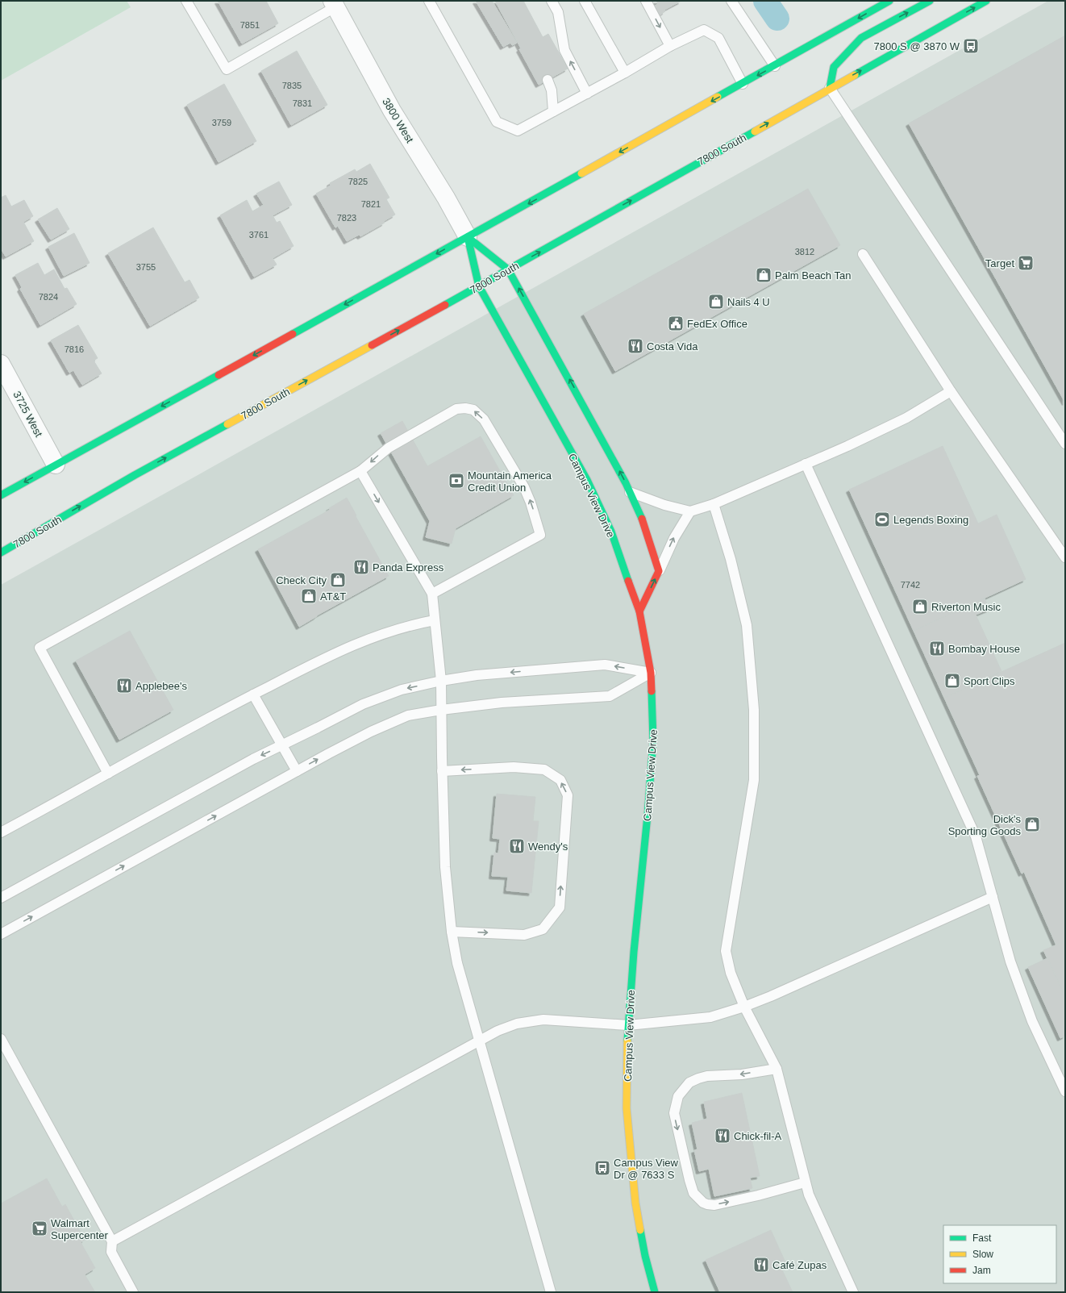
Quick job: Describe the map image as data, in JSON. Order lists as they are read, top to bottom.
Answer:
{
  "streets": {
    "main road": ["7800 South", "Campus View Drive"],
    "street": ["3800 West", "3725 West"]
  },
  "crossings": [
    ["3800 West", "Campus View Drive"],
    ["7800 South", "Campus View Drive"]
  ],
  "places": {
    "bus stop": ["7800 S @ 3870 W", "Campus View Dr @ 7633 S"],
    "supermarket": ["Target", "Walmart Supercenter"],
    "shop": [
      "Palm Beach Tan",
      "Nails 4 U",
      "Check City",
      "AT&T",
      "Riverton Music",
      "Sport Clips",
      "Dick's Sporting Goods"
    ],
    "public building": ["FedEx Office"],
    "restaurant": [
      "Costa Vida",
      "Panda Express",
      "Bombay House",
      "Applebee's",
      "Wendy's",
      "Chick-fil-A",
      "Café Zupas"
    ],
    "bank": ["Mountain America Credit Union"],
    "sports": ["Legends Boxing"]
  },
  "house_numbers": [
    "7851",
    "7835",
    "7831",
    "3759",
    "7825",
    "7821",
    "7823",
    "3761",
    "3812",
    "3755",
    "7824",
    "7816",
    "7742"
  ],
  "legend": ["Fast", "Slow", "Jam"]
}
